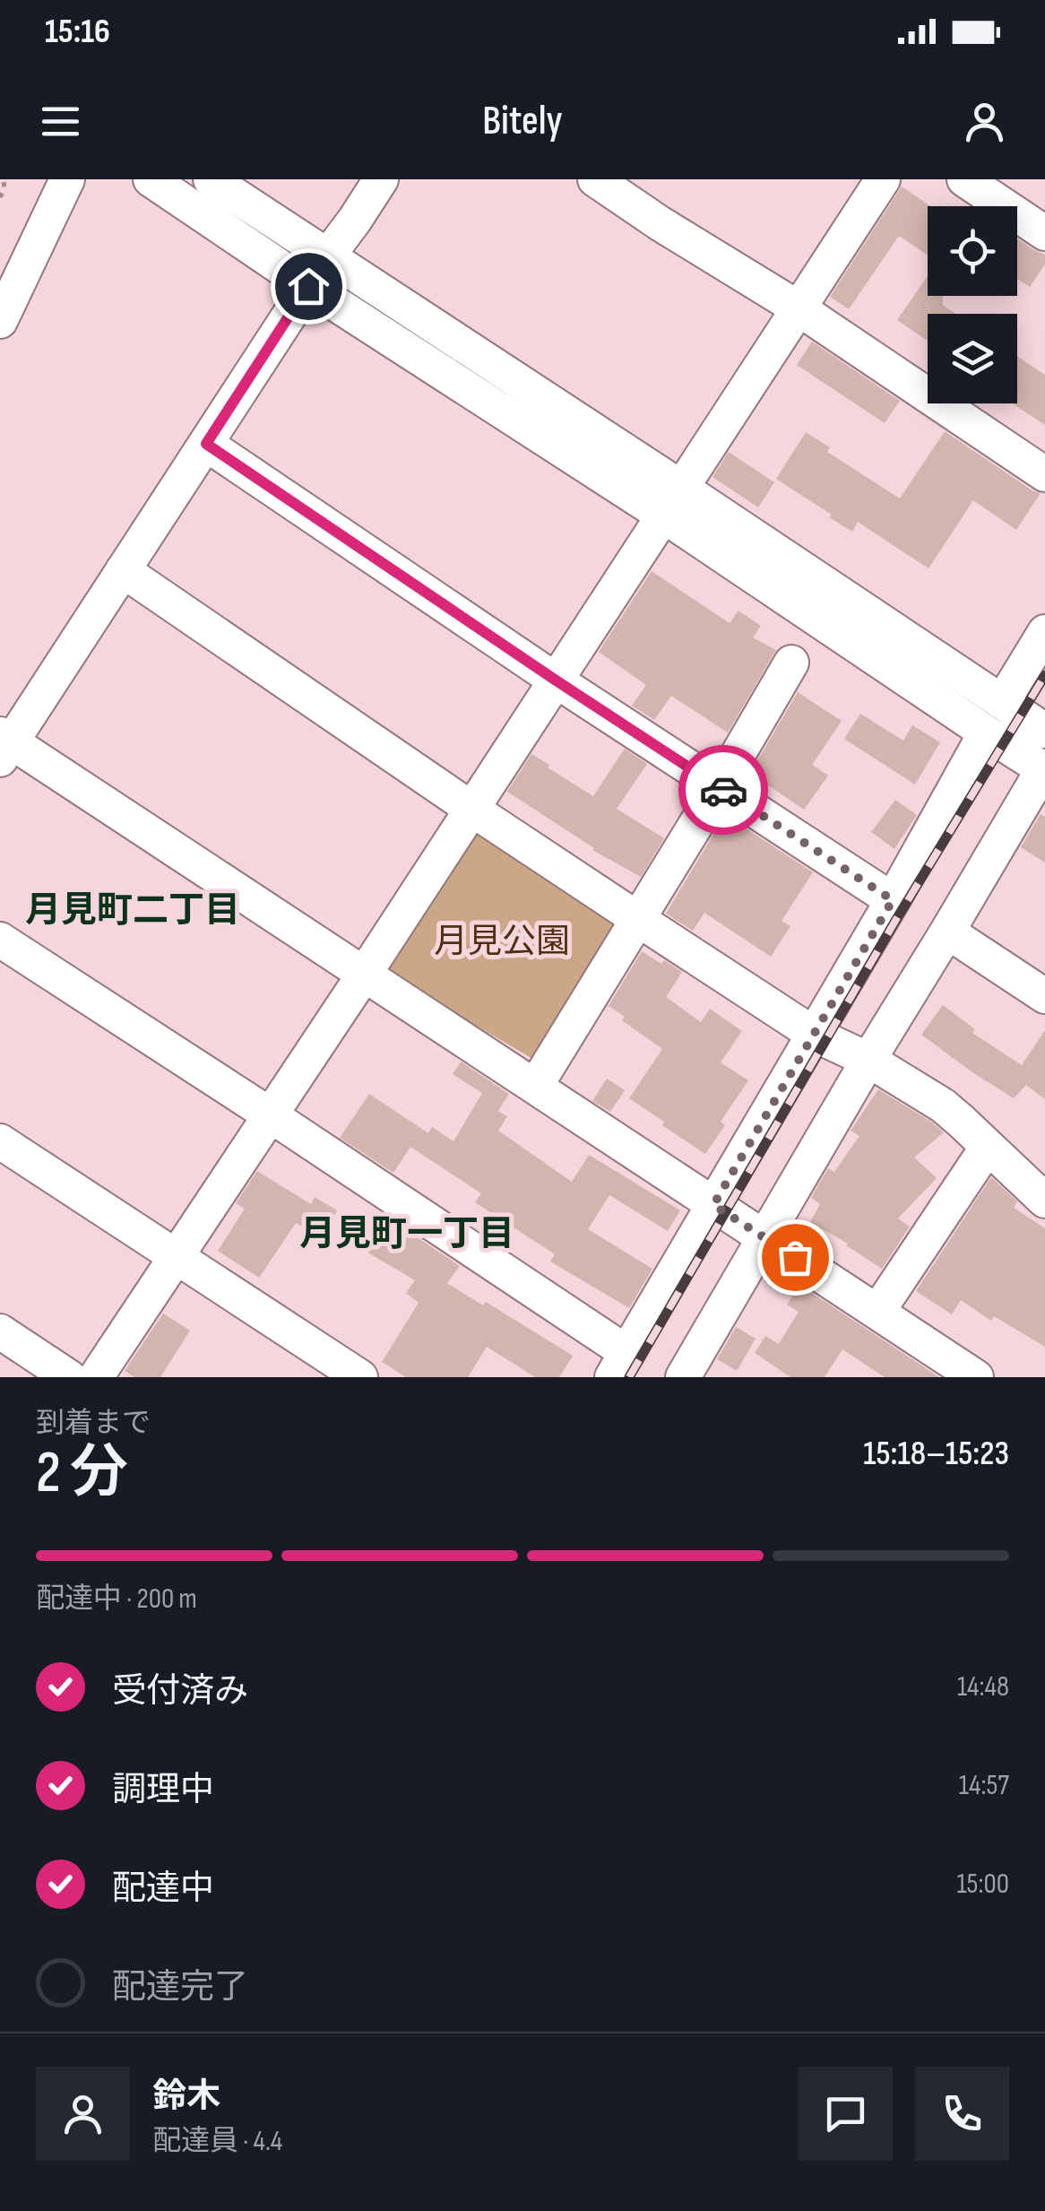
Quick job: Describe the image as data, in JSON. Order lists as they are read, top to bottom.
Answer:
{
  "districts": ["月見町二丁目", "月見町一丁目"],
  "parks": ["月見公園"],
  "page": {
    "status": "15:16",
    "header": "Bitely",
    "heading": ["2 分", "到着まで", "15:18–15:23"],
    "panel": ["鈴木", "配達員 · 4.4"],
    "bar": "配達中 · 200 m",
    "list": [
      ["受付済み", "14:48"],
      ["調理中", "14:57"],
      ["配達中", "15:00"],
      "配達完了"
    ]
  }
}
